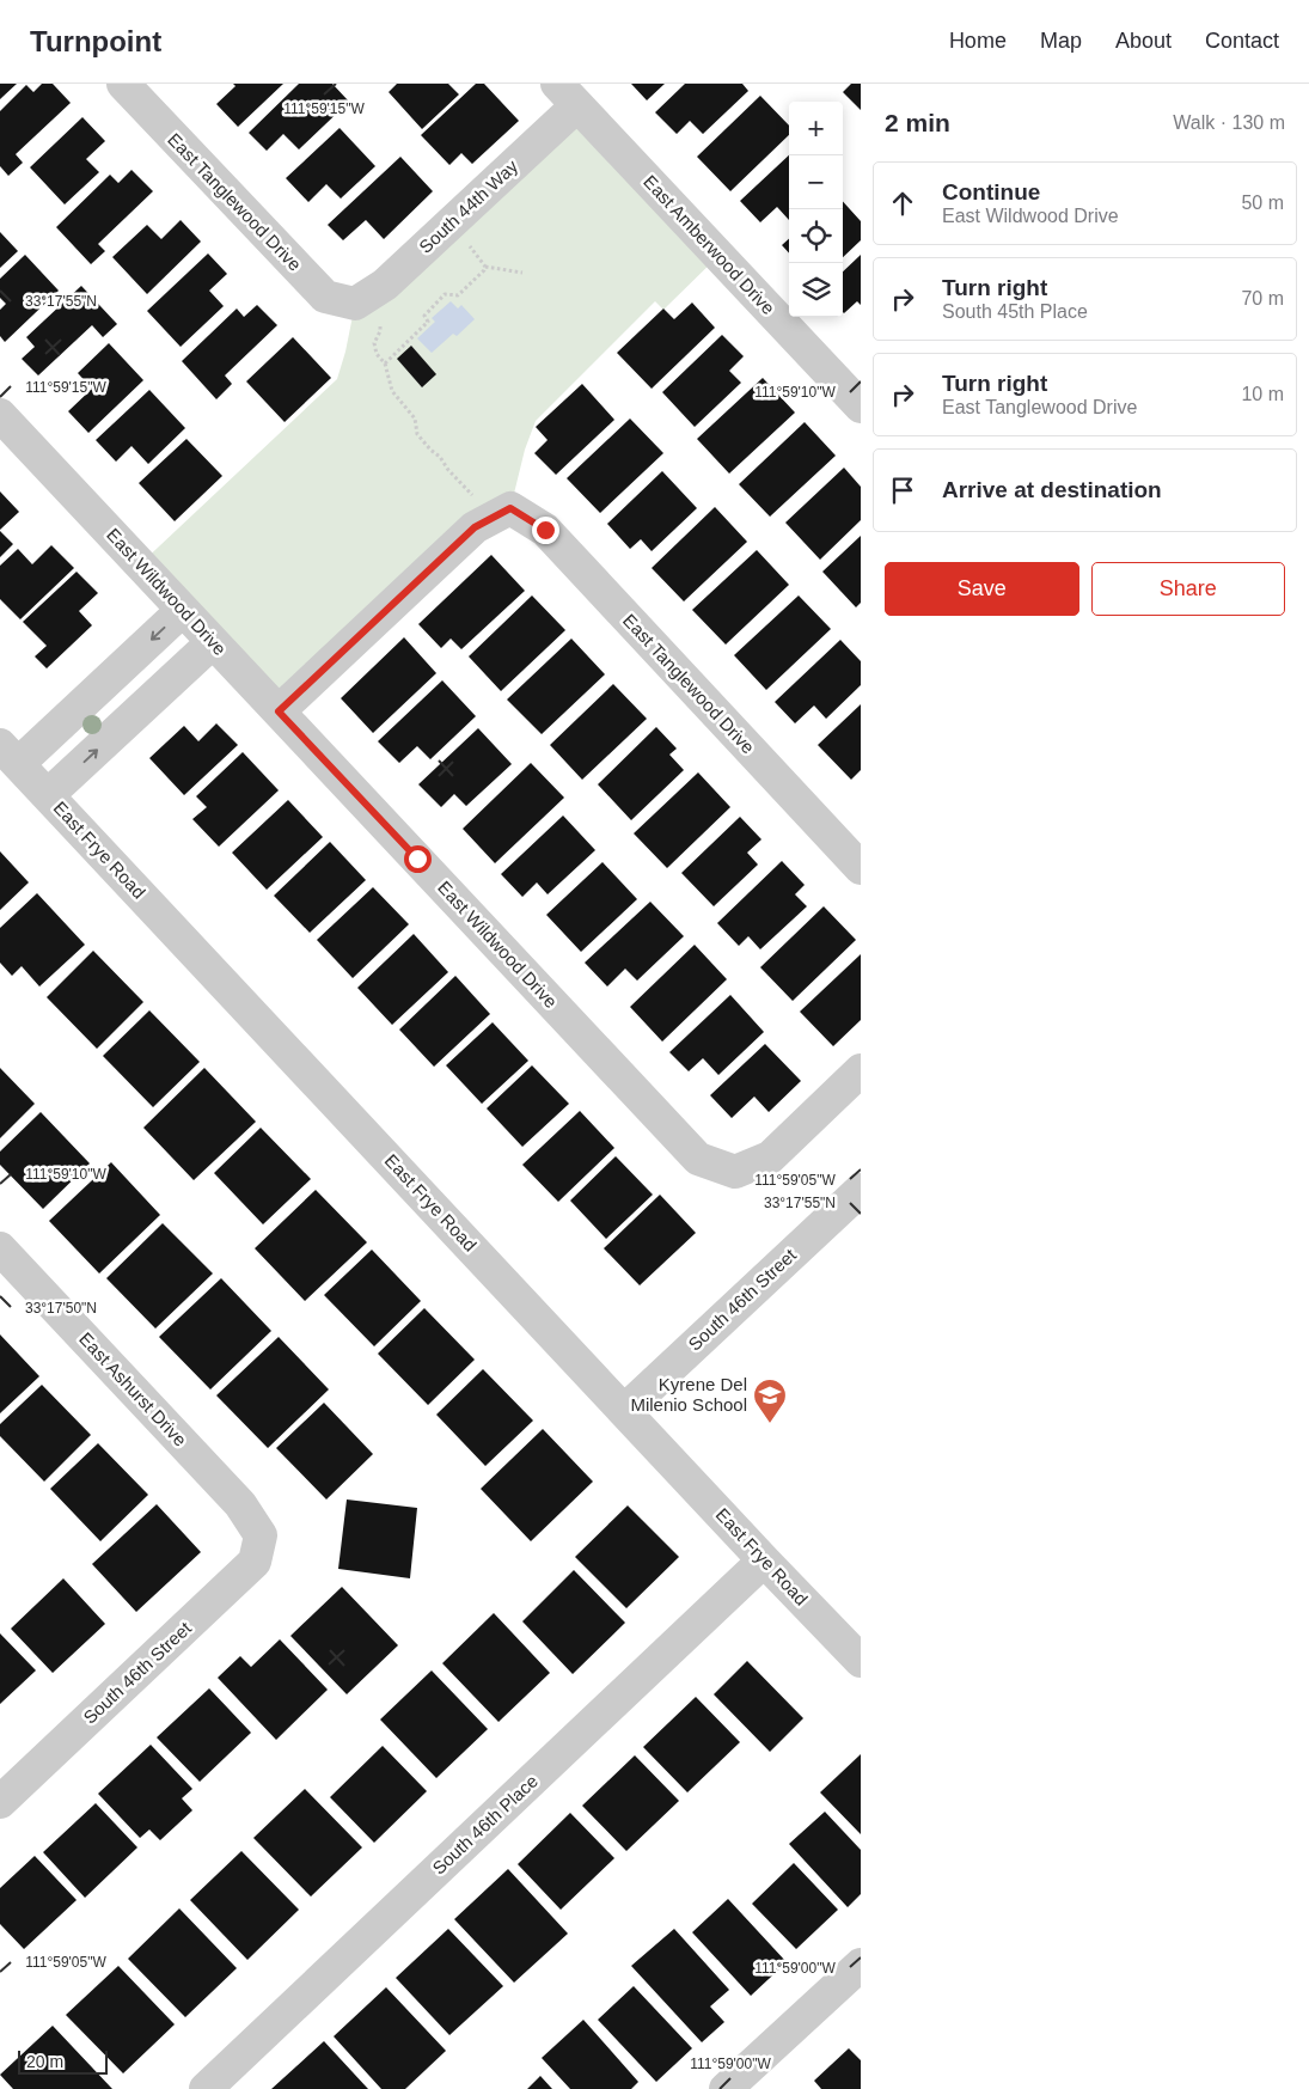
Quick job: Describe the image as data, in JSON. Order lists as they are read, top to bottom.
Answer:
{
  "streets": {
    "street": [
      "East Tanglewood Drive",
      "South 44th Way",
      "East Amberwood Drive",
      "East Wildwood Drive",
      "East Frye Road",
      "South 46th Street",
      "East Ashurst Drive",
      "South 46th Place"
    ]
  },
  "crossings": [
    ["East Tanglewood Drive", "South 44th Way"],
    ["South 44th Way", "East Amberwood Drive"],
    ["East Frye Road", "South 46th Street"],
    ["East Frye Road", "South 46th Place"],
    ["South 46th Street", "East Ashurst Drive"]
  ],
  "places": {
    "school or university": ["Kyrene Del Milenio School"]
  },
  "scale_bar": "20 m",
  "page": {
    "header": "Turnpoint",
    "nav": [
      "Home",
      "Map",
      "About",
      "Contact"
    ],
    "heading": ["2 min", "Walk · 130 m"],
    "map_buttons": ["+", "−"],
    "list": [
      ["Continue", "East Wildwood Drive", "50 m"],
      ["Turn right", "South 45th Place", "70 m"],
      ["Turn right", "East Tanglewood Drive", "10 m"],
      "Arrive at destination"
    ],
    "buttons": ["Save", "Share"],
    "scale": "20 m"
  },
  "coordinates": [
    "111°59'15\"W",
    "33°17'55\"N",
    "111°59'10\"W",
    "111°59'05\"W",
    "33°17'50\"N",
    "111°59'00\"W"
  ]
}
